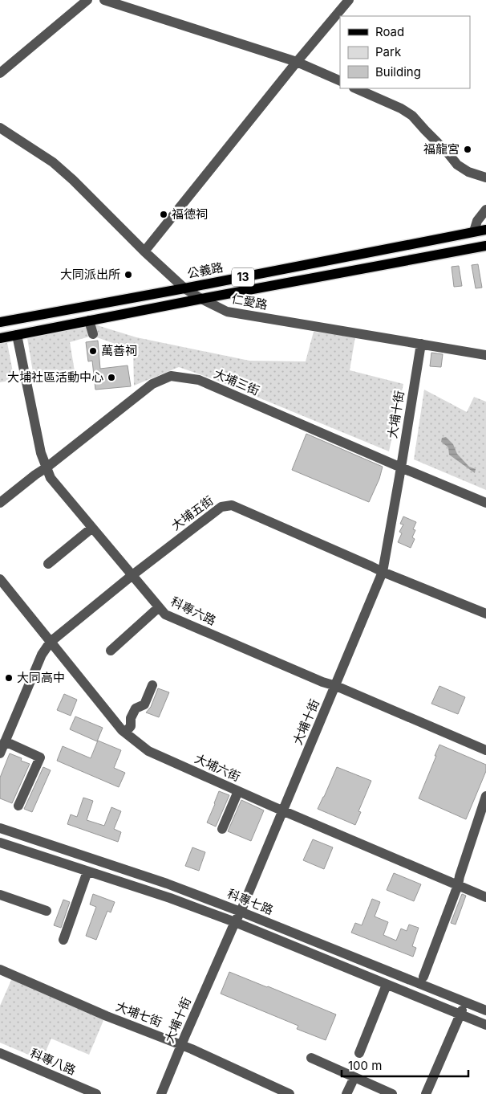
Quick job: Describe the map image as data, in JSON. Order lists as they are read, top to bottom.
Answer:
{
  "streets": {
    "main road": ["公義路", "13"],
    "street": [
      "仁愛路",
      "大埔三街",
      "大埔十街",
      "大埔五街",
      "科專六路",
      "大埔六街",
      "科專七路",
      "大埔七街",
      "科專八路"
    ]
  },
  "crossings": [
    ["公義路", "仁愛路"],
    ["13", "仁愛路"],
    ["13", "科專六路"],
    ["仁愛路", "大埔十街"],
    ["大埔三街", "大埔十街"],
    ["大埔三街", "科專六路"],
    ["大埔十街", "大埔五街"],
    ["大埔十街", "科專六路"],
    ["大埔十街", "大埔六街"],
    ["大埔十街", "科專七路"],
    ["大埔十街", "大埔七街"],
    ["大埔五街", "科專六路"],
    ["大埔五街", "大埔六街"]
  ],
  "places": [
    "福龍宮",
    "福德祠",
    "大同派出所",
    "萬善祠",
    "大埔社區活動中心",
    "大同高中"
  ],
  "legend": ["Road", "Park", "Building"],
  "scale_bar": "100 m"
}
